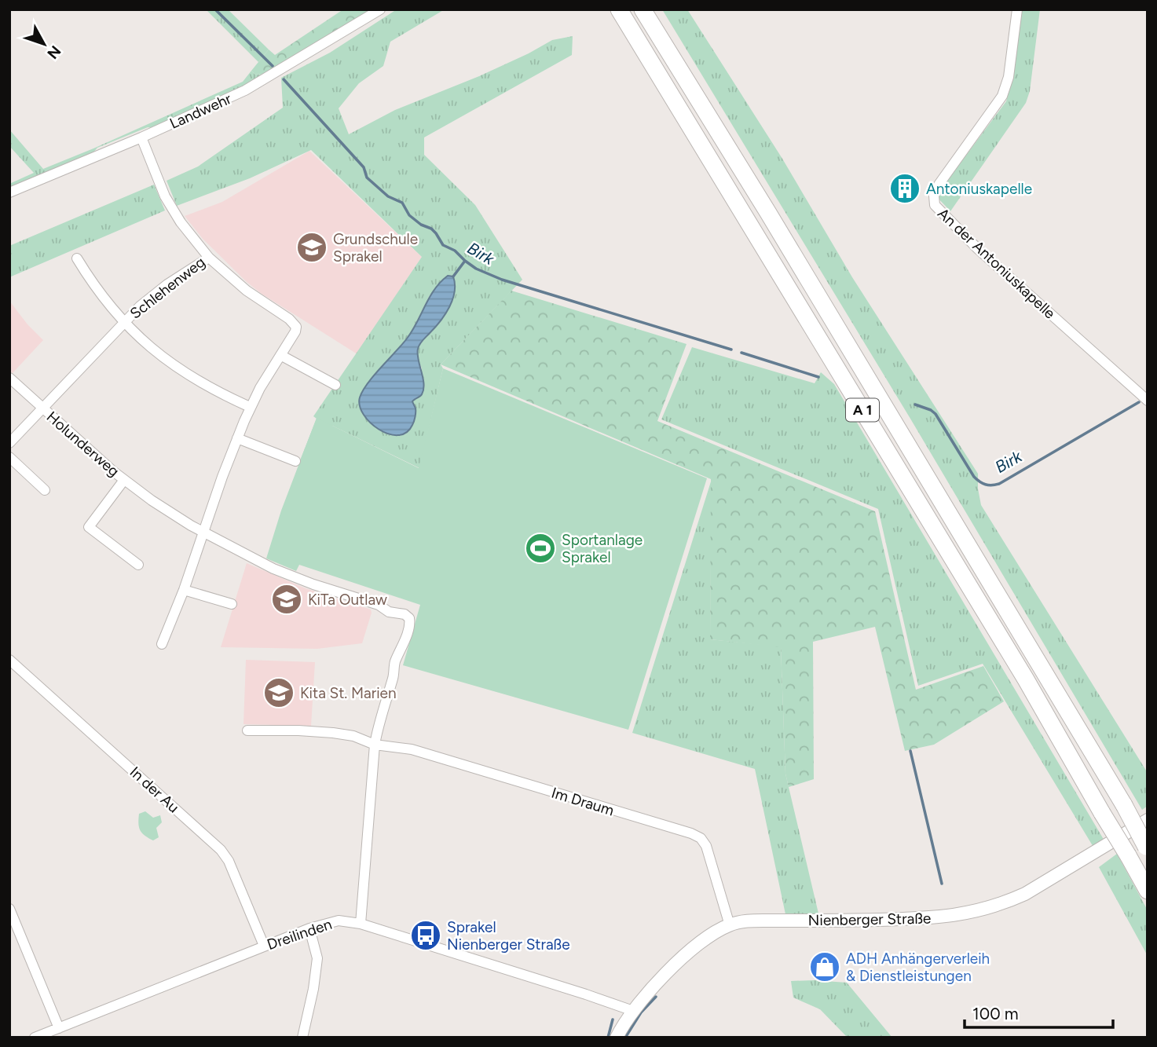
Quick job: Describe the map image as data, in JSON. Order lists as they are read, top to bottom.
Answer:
{
  "streets": {
    "highway": ["A 1"],
    "street": [
      "Landwehr",
      "An der Antoniuskapelle",
      "Schlehenweg",
      "Holunderweg",
      "In der Au",
      "Im Draum",
      "Nienberger Straße",
      "Dreilinden"
    ]
  },
  "crossings": [
    ["Landwehr", "Schlehenweg"],
    ["Schlehenweg", "Holunderweg"],
    ["Holunderweg", "Im Draum"],
    ["In der Au", "Dreilinden"],
    ["Im Draum", "Nienberger Straße"],
    ["Nienberger Straße", "Dreilinden"]
  ],
  "water": ["Birk"],
  "places": {
    "building": ["Antoniuskapelle"],
    "school or university": ["Grundschule Sprakel", "KiTa Outlaw", "Kita St. Marien"],
    "sports": ["Sportanlage Sprakel"],
    "bus stop": ["Sprakel Nienberger Straße"],
    "shop": ["ADH Anhängerverleih & Dienstleistungen"]
  },
  "scale_bar": "100 m",
  "north": "bottom right"
}
